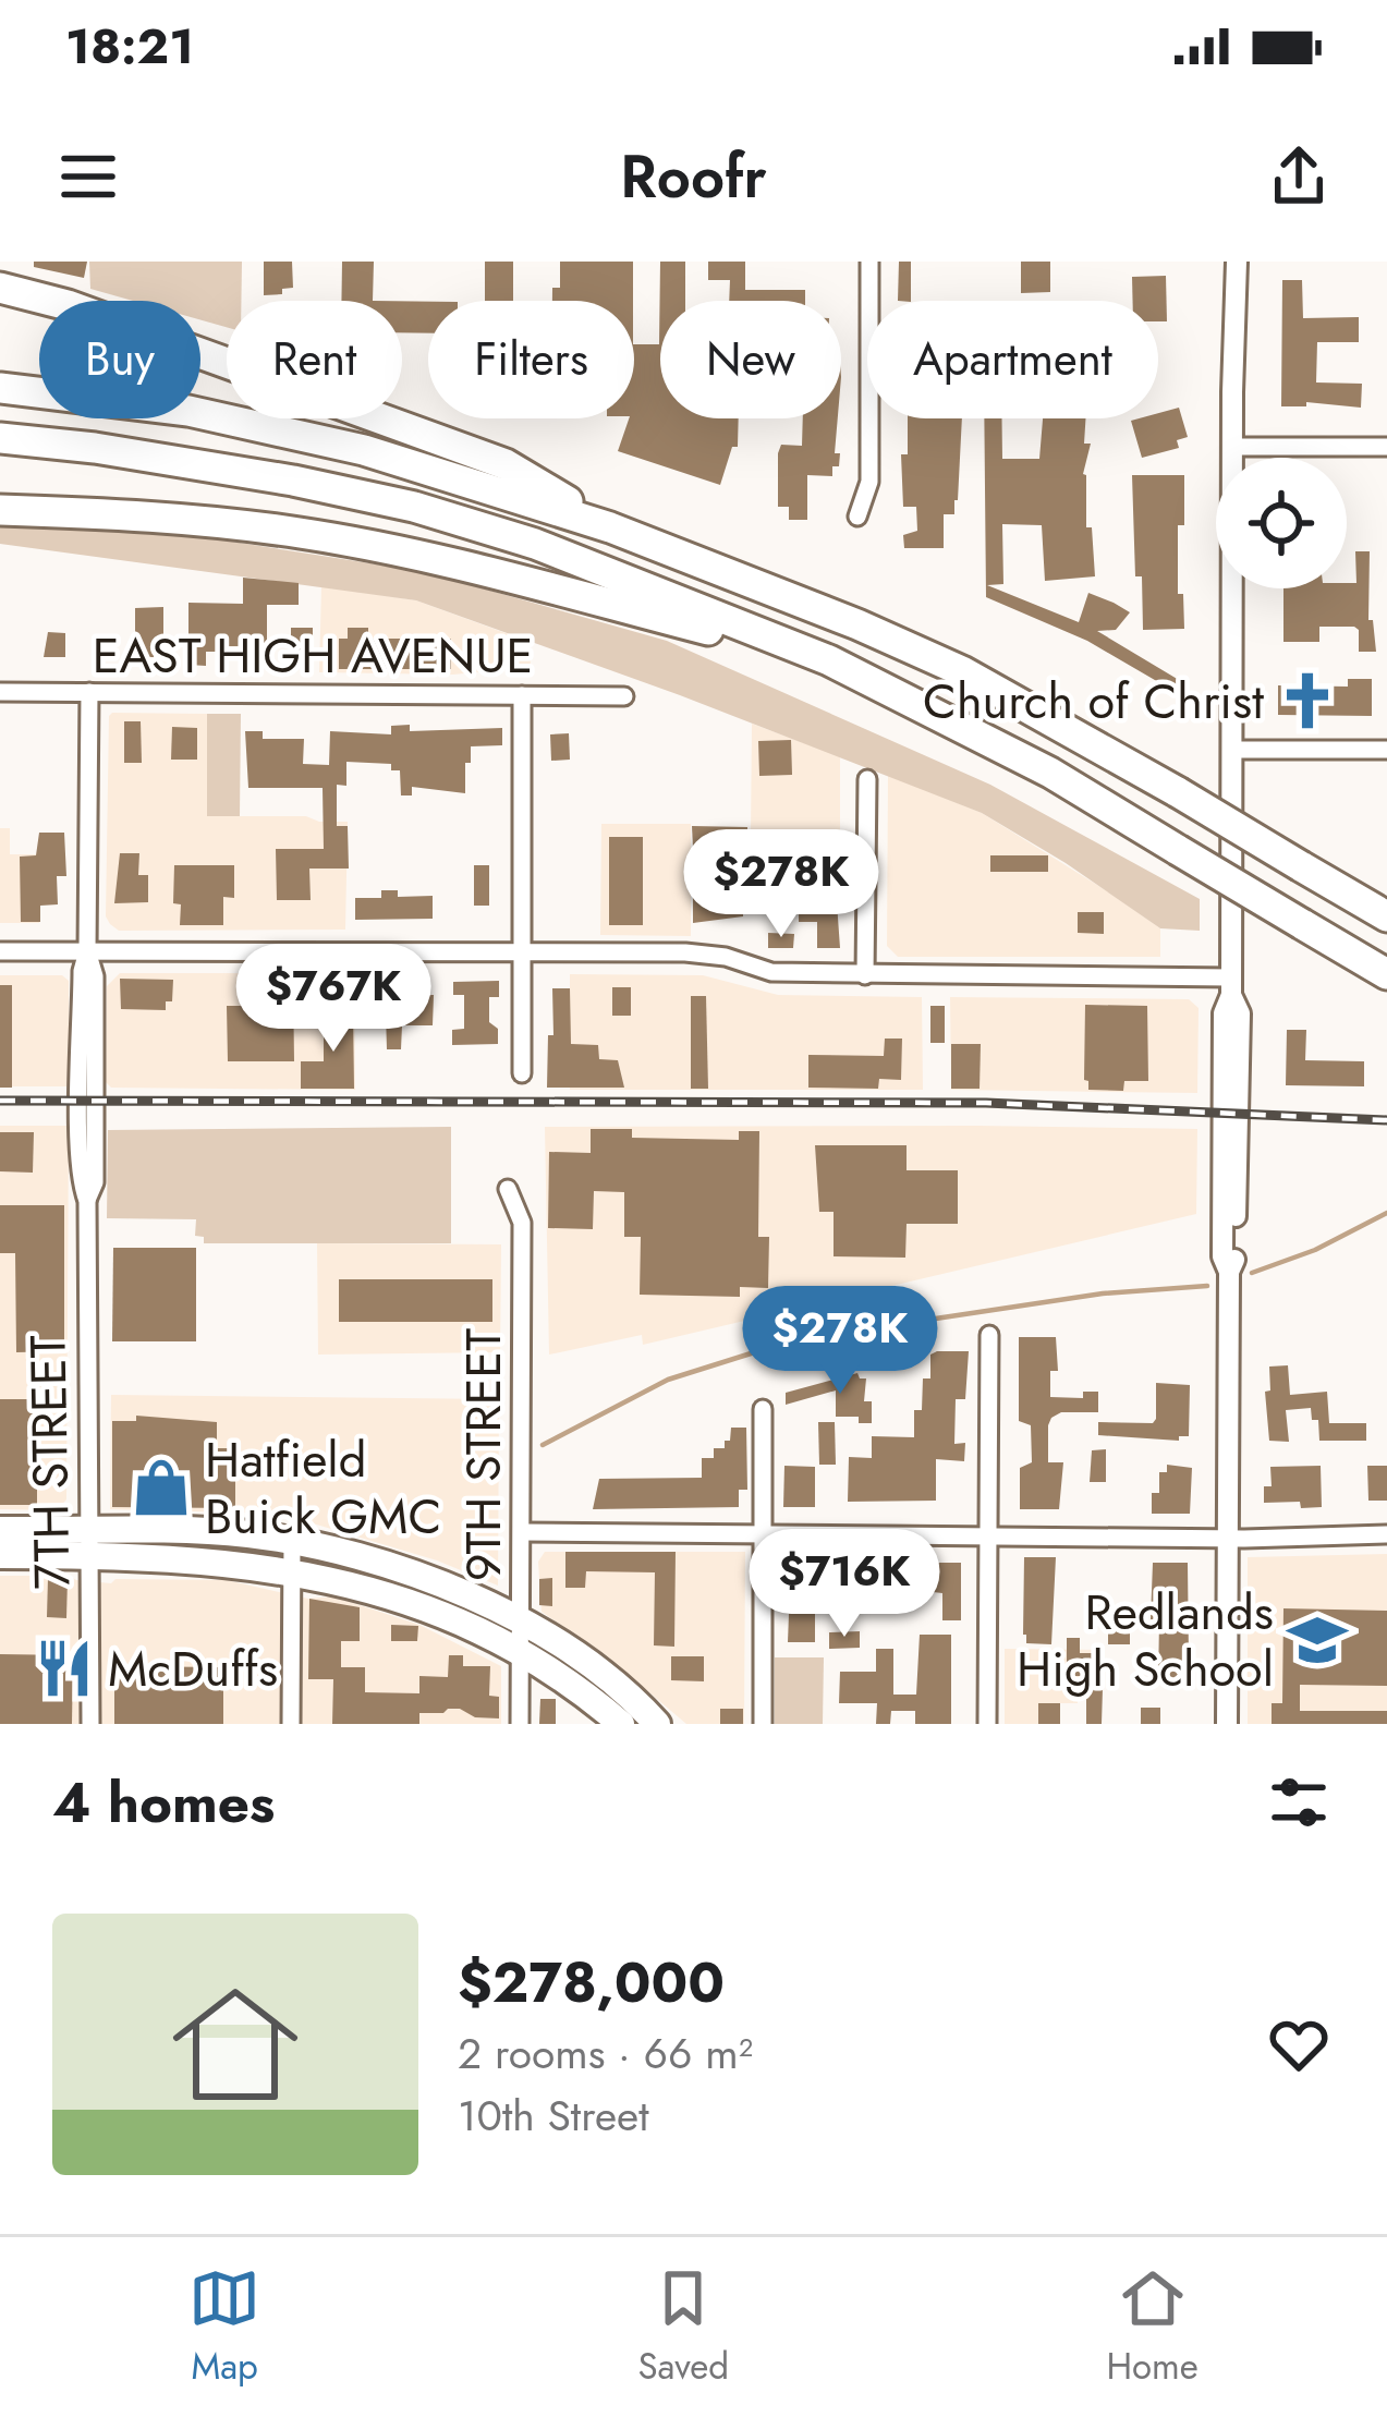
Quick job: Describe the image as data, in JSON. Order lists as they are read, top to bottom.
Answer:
{
  "streets": {
    "street": ["EAST HIGH AVENUE", "9TH STREET", "7TH STREET"]
  },
  "crossings": [
    ["EAST HIGH AVENUE", "7TH STREET"]
  ],
  "places": {
    "church": ["Church of Christ"],
    "shop": ["Hatfield Buick GMC"],
    "school or university": ["Redlands High School"],
    "restaurant": ["McDuffs"]
  },
  "page": {
    "status": "18:21",
    "header": "Roofr",
    "chip": [
      "Buy",
      "Rent",
      "Filters",
      "New",
      "Apartment"
    ],
    "price": [
      "$278K",
      "$767K",
      "$278K",
      "$716K"
    ],
    "heading": "4 homes",
    "list": [
      {
        "name": "$278,000",
        "note": "2 rooms · 66 m² · 10th Street"
      }
    ],
    "tabs": ["Map", "Saved", "Home"]
  }
}
